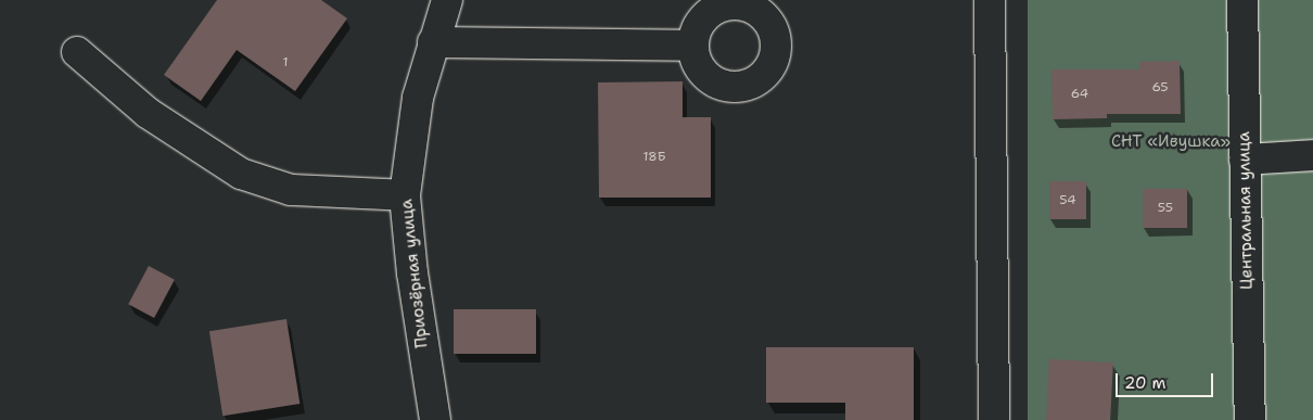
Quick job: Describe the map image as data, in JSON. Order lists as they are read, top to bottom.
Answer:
{
  "streets": {
    "street": ["Центральная улица", "Приозёрная улица"]
  },
  "parks": ["СНТ «Ивушка»"],
  "house_numbers": [
    "1",
    "65",
    "64",
    "18Б",
    "54",
    "55"
  ],
  "scale_bar": "20 m"
}
